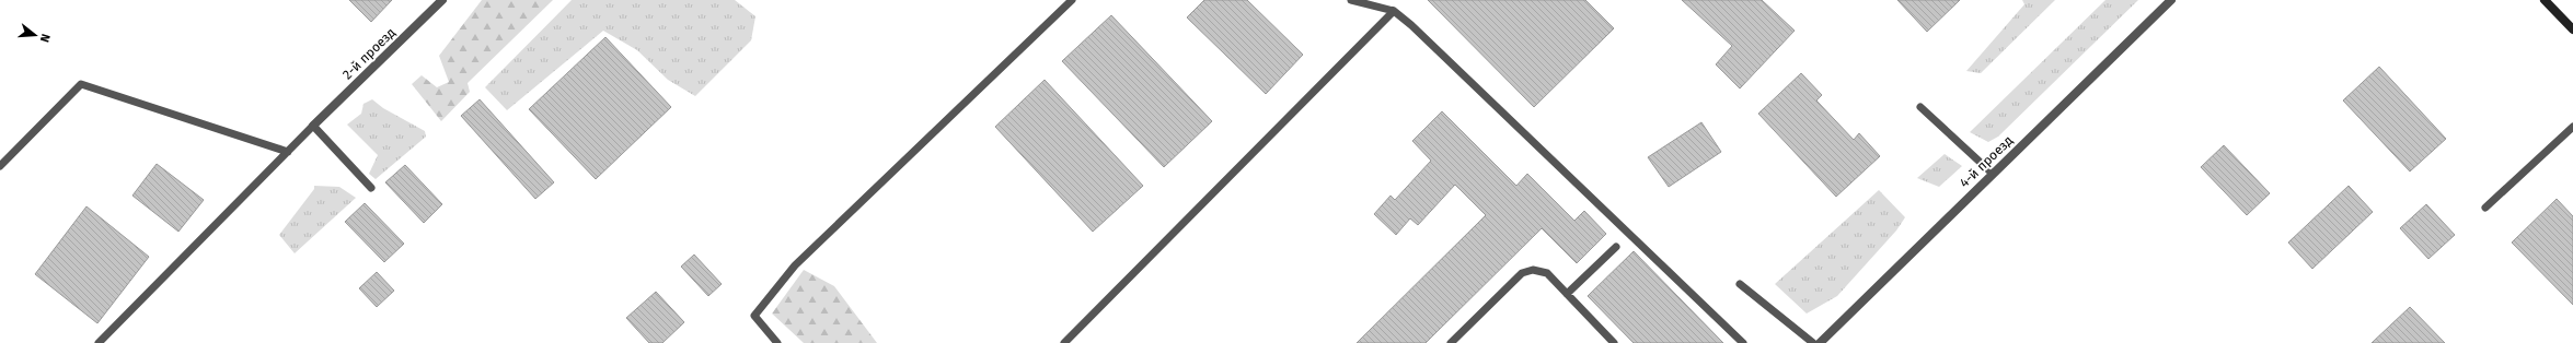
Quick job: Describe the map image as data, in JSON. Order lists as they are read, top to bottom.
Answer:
{
  "streets": {
    "street": ["2-й проезд", "4-й проезд"]
  },
  "north": "right"
}
